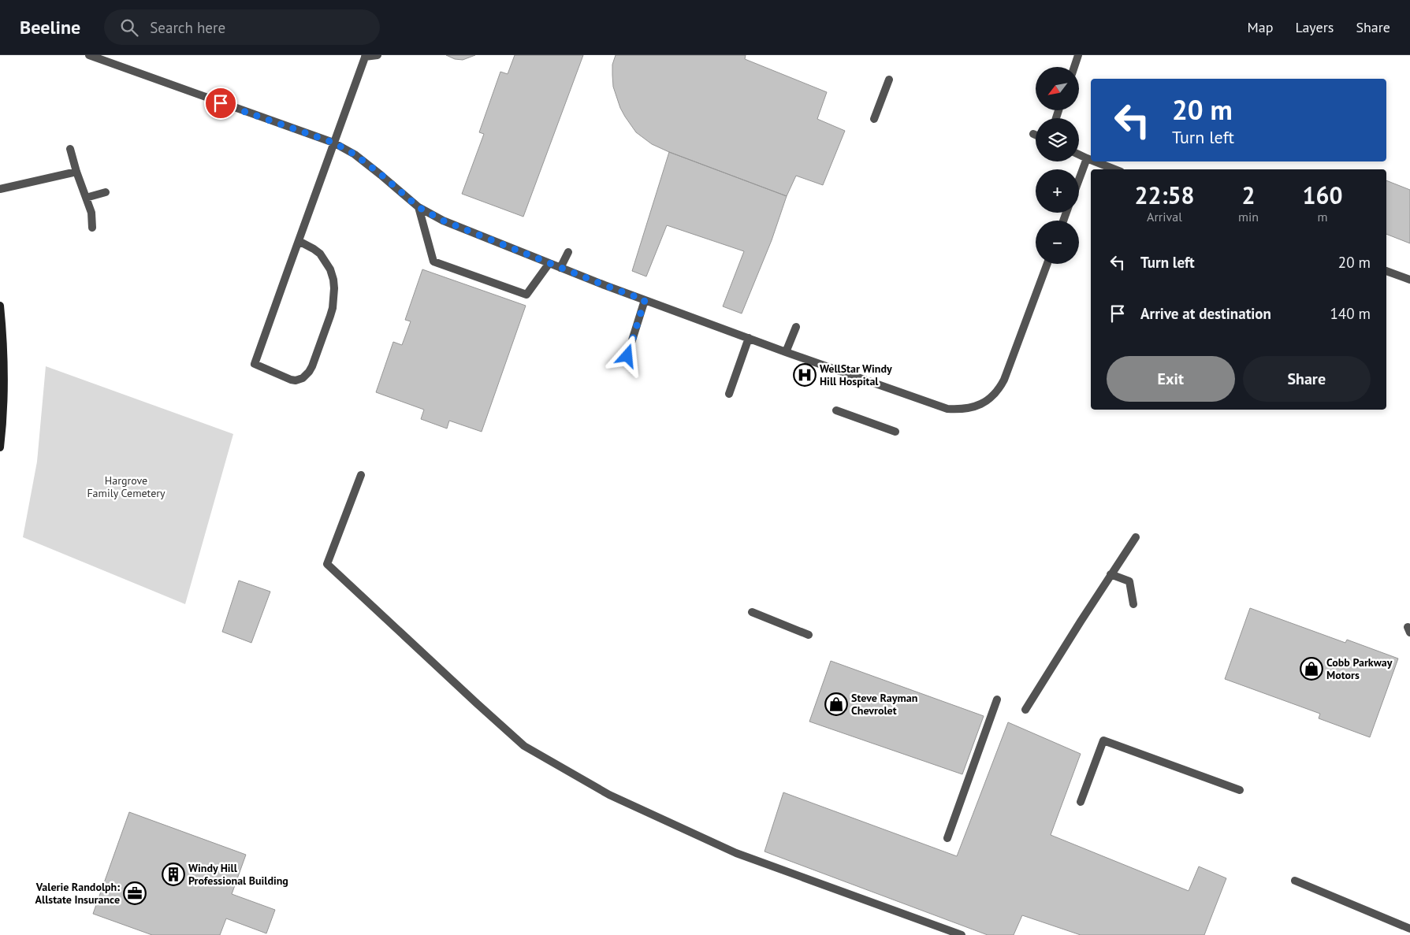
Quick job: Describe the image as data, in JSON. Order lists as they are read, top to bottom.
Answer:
{
  "parks": ["Hargrove Family Cemetery"],
  "places": {
    "hospital": ["WellStar Windy Hill Hospital"],
    "shop": ["Cobb Parkway Motors", "Steve Rayman Chevrolet"],
    "building": ["Windy Hill Professional Building"],
    "office": ["Valerie Randolph: Allstate Insurance"]
  },
  "north": "bottom left",
  "page": {
    "header": "Beeline",
    "search": "Search here",
    "nav": ["Map", "Layers", "Share"],
    "map_buttons": ["+", "−"],
    "turn": ["20 m", "Turn left"],
    "eta": [
      "22:58",
      "Arrival",
      "2",
      "min",
      "160",
      "m"
    ],
    "list": [
      {
        "name": "Turn left",
        "value": "20 m"
      },
      {
        "name": "Arrive at destination",
        "value": "140 m"
      }
    ],
    "buttons": ["Exit", "Share"]
  }
}
